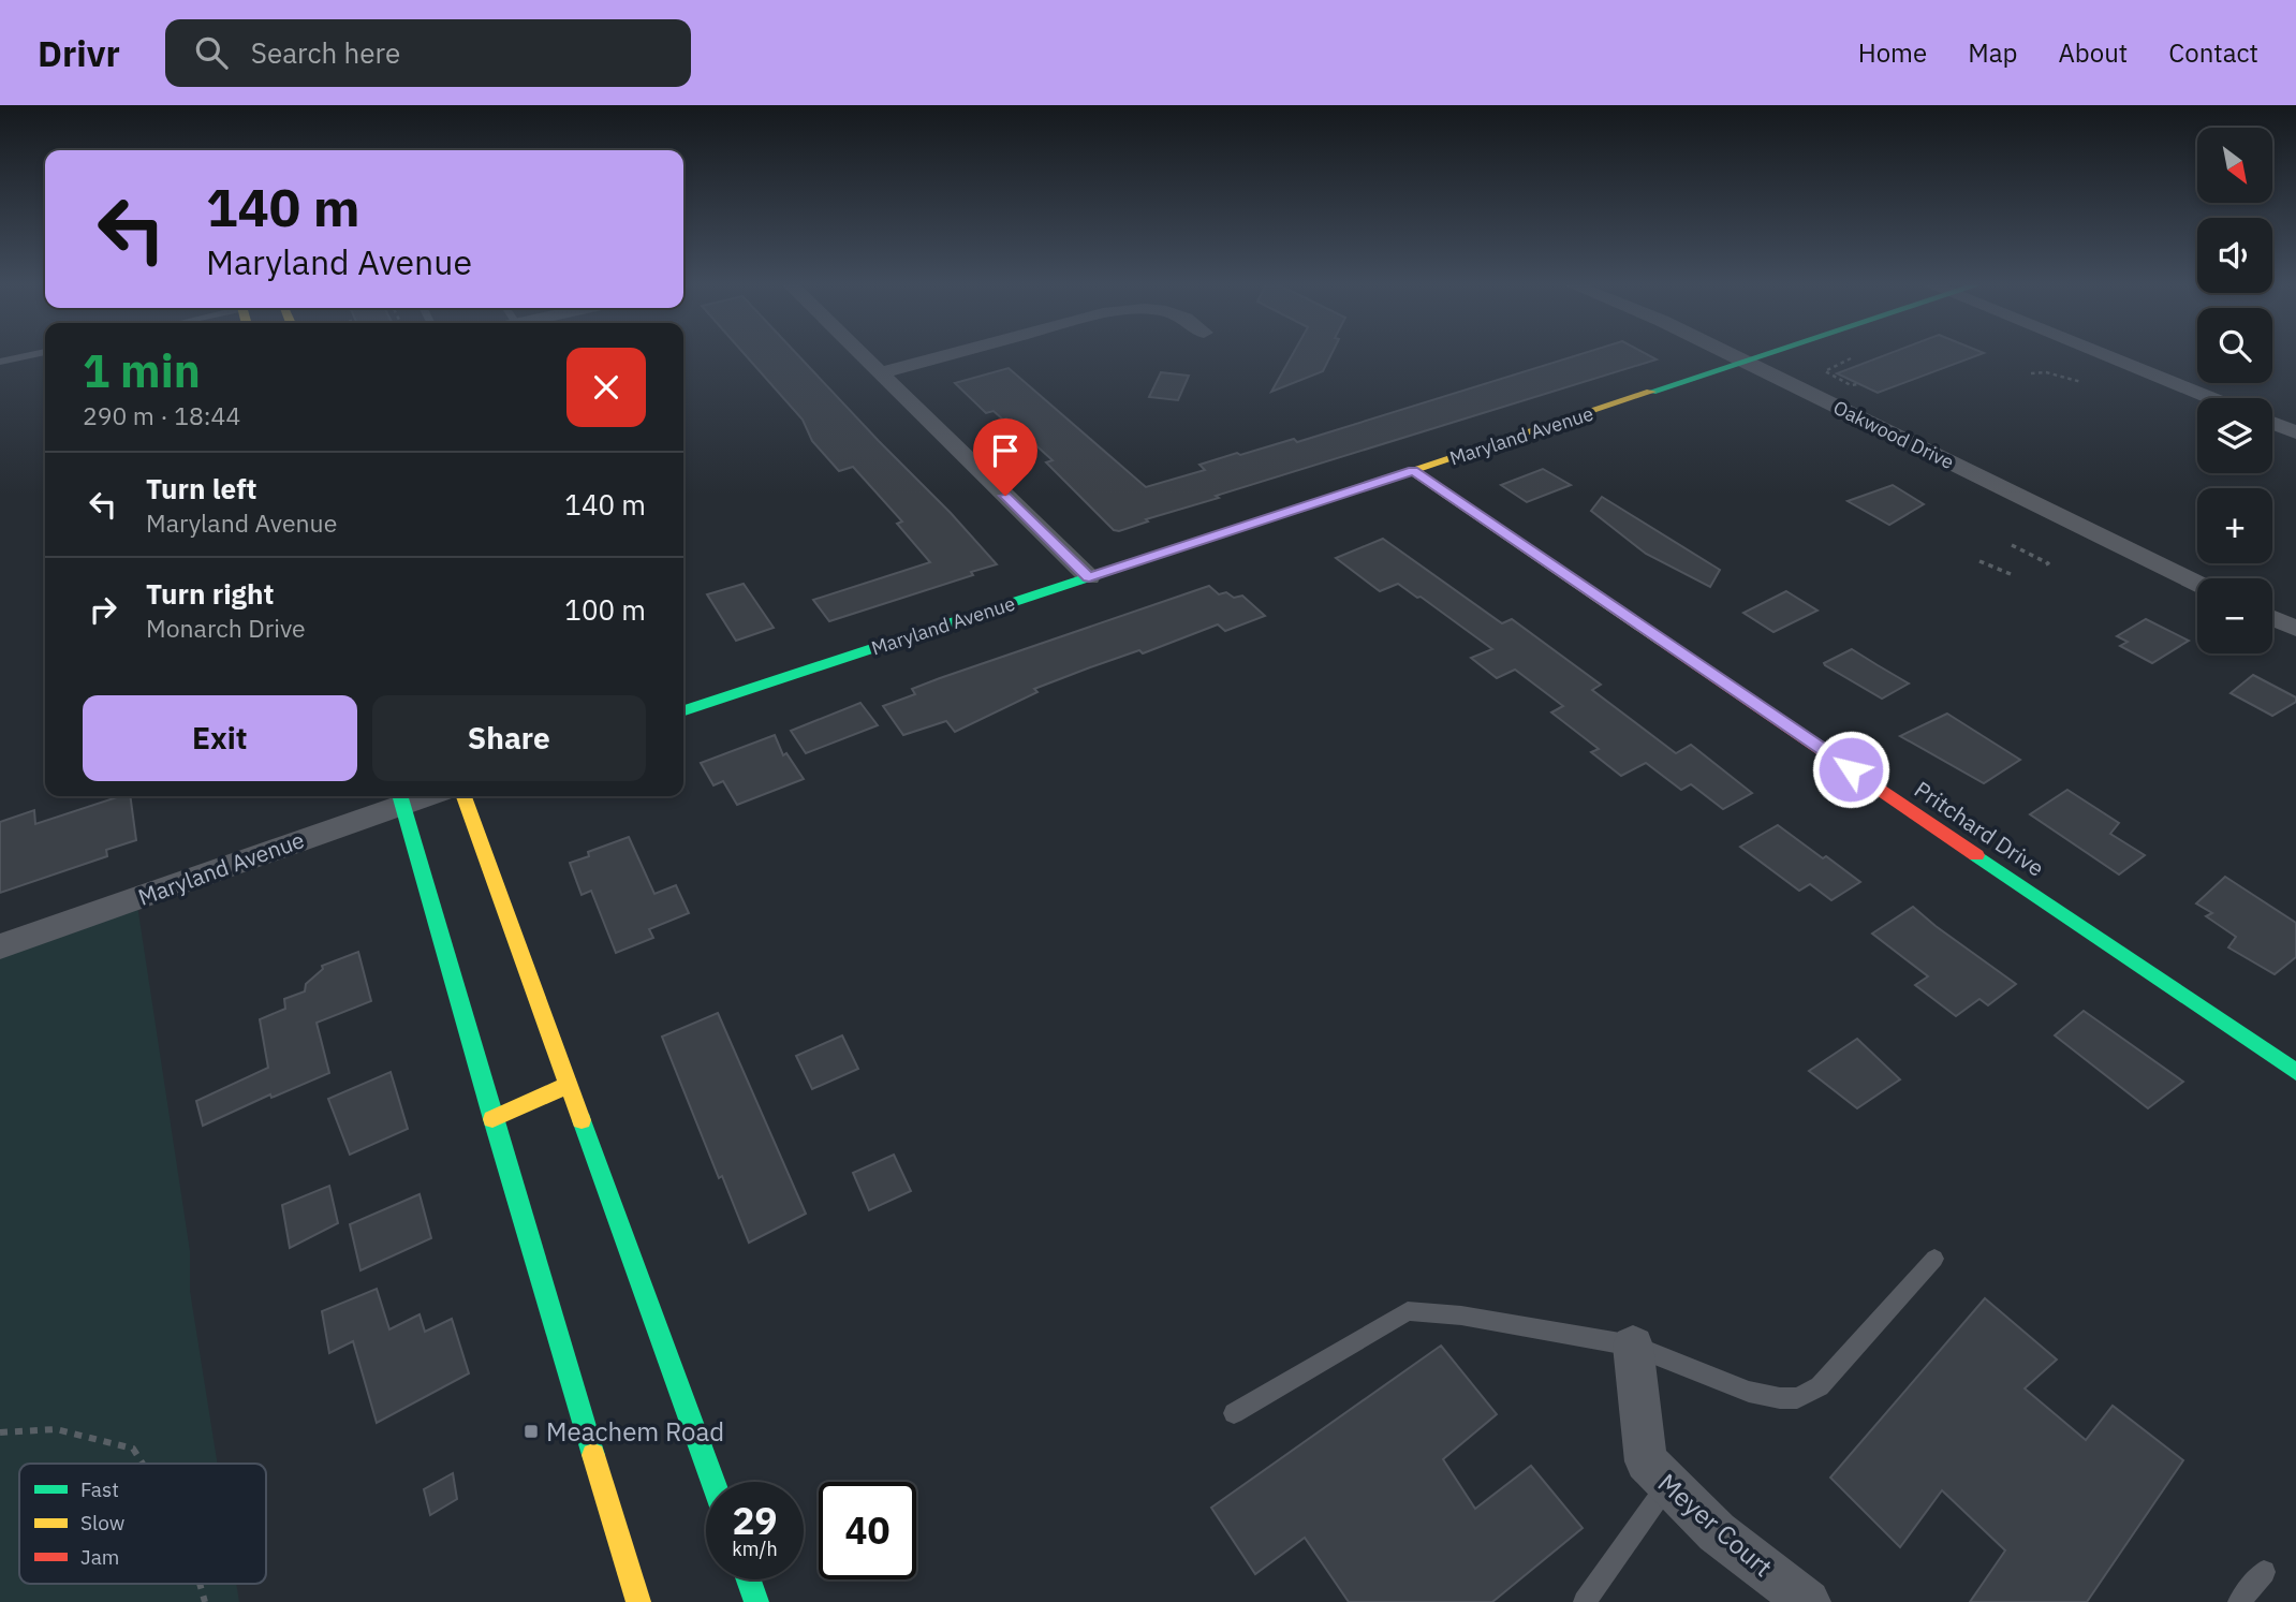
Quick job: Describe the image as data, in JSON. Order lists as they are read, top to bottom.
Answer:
{
  "streets": {
    "street": [
      "Oakwood Drive",
      "Maryland Avenue",
      "Pritchard Drive",
      "Meyer Court"
    ]
  },
  "crossings": [
    ["Oakwood Drive", "Maryland Avenue"],
    ["Maryland Avenue", "Pritchard Drive"]
  ],
  "places": {
    "transit": ["Meachem Road"]
  },
  "legend": ["Fast", "Slow", "Jam"],
  "north": "bottom right",
  "page": {
    "header": "Drivr",
    "search": "Search here",
    "nav": [
      "Home",
      "Map",
      "About",
      "Contact"
    ],
    "map_buttons": ["+", "−"],
    "turn": ["140 m", "Maryland Avenue"],
    "heading": ["1 min", "290 m · 18:44"],
    "list": [
      {
        "name": "Turn left",
        "note": "Maryland Avenue",
        "value": "140 m"
      },
      {
        "name": "Turn right",
        "note": "Monarch Drive",
        "value": "100 m"
      }
    ],
    "buttons": ["Exit", "Share"],
    "speed": "29 km/h",
    "limit": "40"
  }
}
